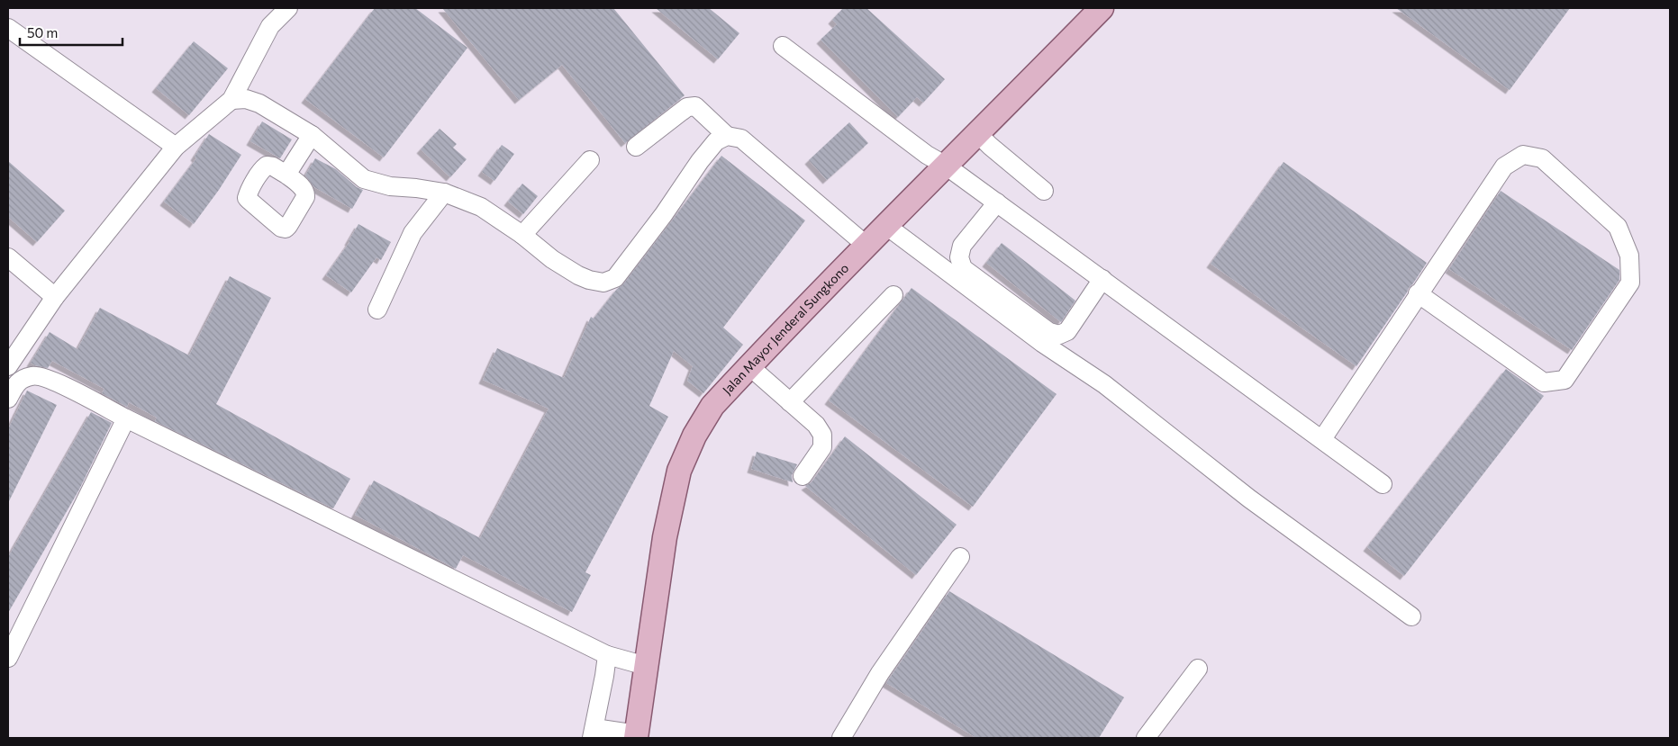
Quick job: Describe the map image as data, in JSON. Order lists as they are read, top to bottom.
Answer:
{
  "streets": {
    "main road": ["Jalan Mayor Jenderal Sungkono"]
  },
  "scale_bar": "50 m"
}
